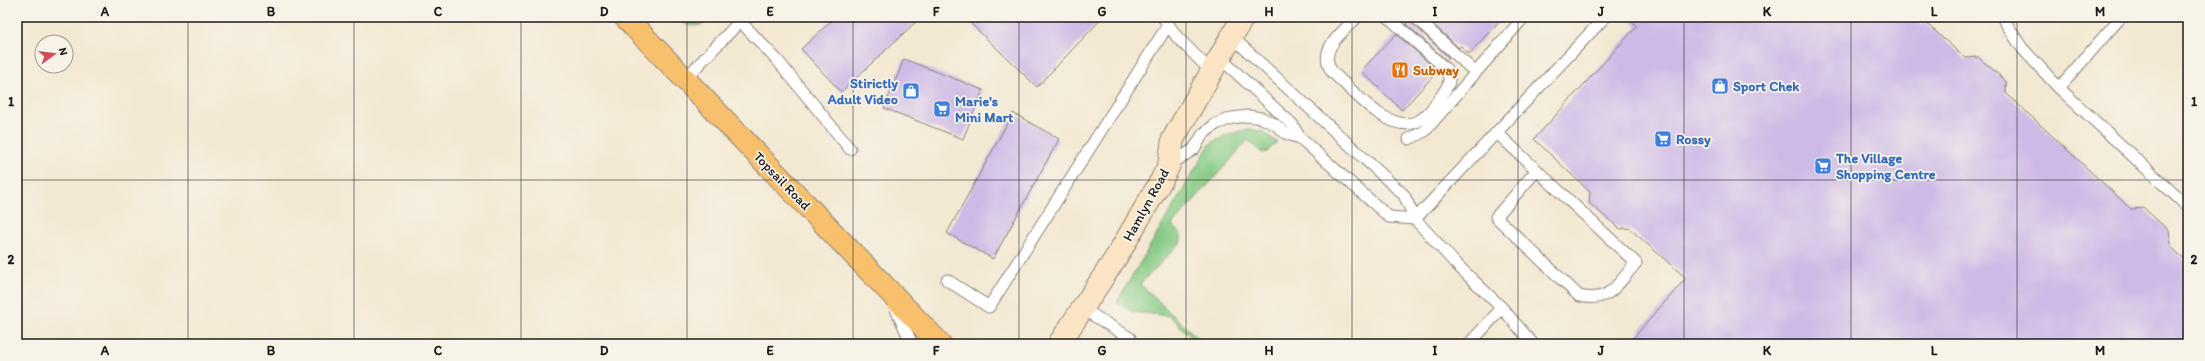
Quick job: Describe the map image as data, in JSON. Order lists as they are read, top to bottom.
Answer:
{
  "streets": {
    "main road": ["Topsail Road"],
    "street": ["Hamlyn Road"]
  },
  "places": {
    "restaurant": ["Subway"],
    "shop": ["Sport Chek", "Stirictly Adult Video"],
    "supermarket": ["Marie's Mini Mart", "Rossy", "The Village Shopping Centre"]
  },
  "north": "right",
  "grid": {
    "columns": [
      "A",
      "B",
      "C",
      "D",
      "E",
      "F",
      "G",
      "H",
      "I",
      "J",
      "K",
      "L",
      "M"
    ],
    "rows": ["1", "2"]
  }
}
